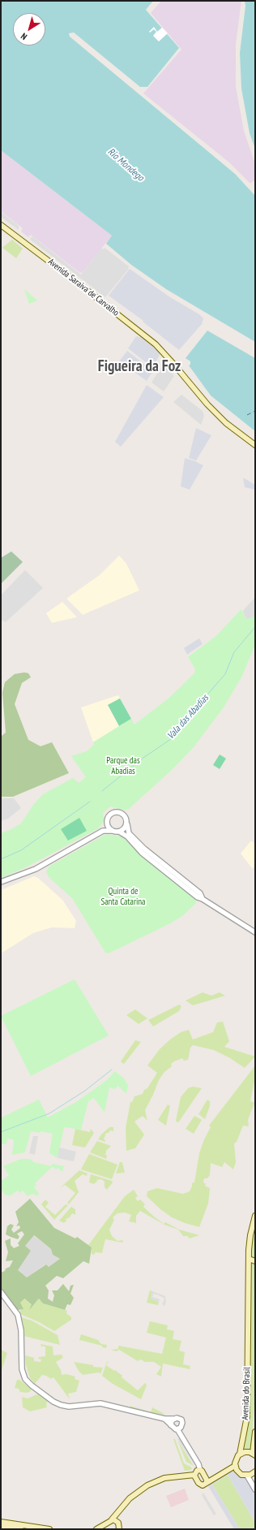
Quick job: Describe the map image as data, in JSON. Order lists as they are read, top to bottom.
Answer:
{
  "streets": {
    "main road": ["Avenida Saraiva de Carvalho", "Avenida do Brasil"]
  },
  "districts": ["Figueira da Foz"],
  "water": ["Rio Mondego", "Vala das Abadias"],
  "parks": ["Parque das Abadias", "Quinta de Santa Catarina"],
  "north": "bottom left"
}
